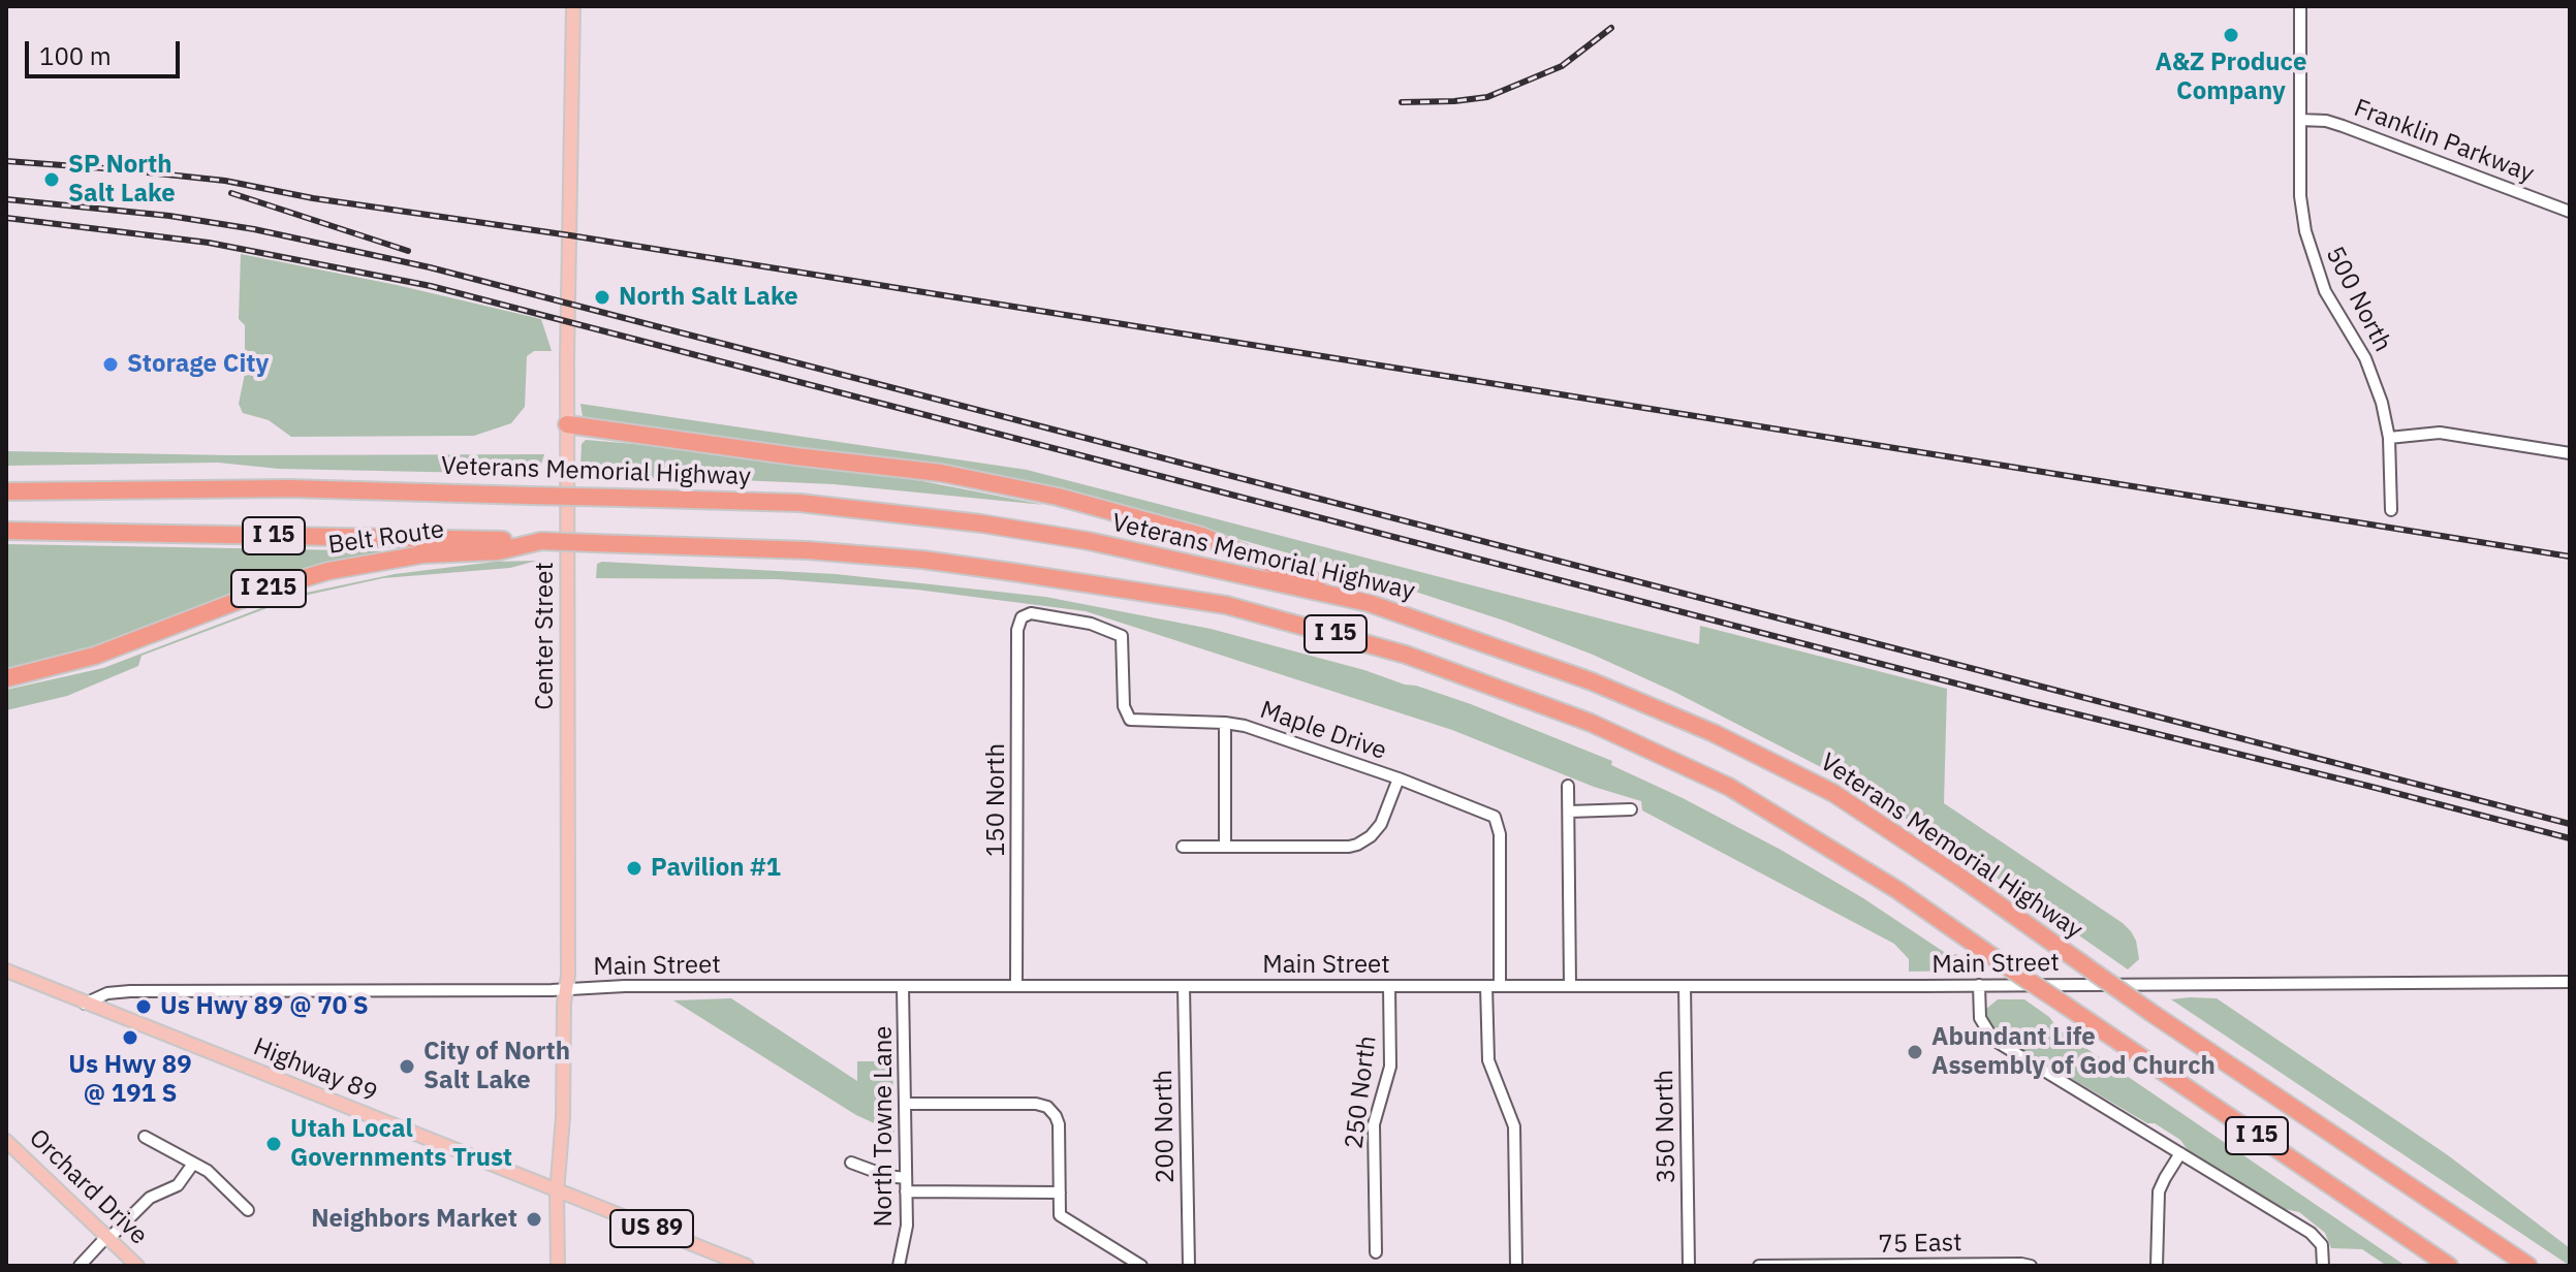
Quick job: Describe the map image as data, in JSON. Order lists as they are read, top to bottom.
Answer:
{
  "streets": {
    "highway": [
      "Veterans Memorial Highway",
      "I 15",
      "Belt Route",
      "I 215"
    ],
    "main road": [
      "Center Street",
      "Highway 89",
      "Orchard Drive",
      "US 89"
    ],
    "street": [
      "Franklin Parkway",
      "500 North",
      "Maple Drive",
      "150 North",
      "Main Street",
      "250 North",
      "North Towne Lane",
      "200 North",
      "350 North",
      "75 East"
    ]
  },
  "crossings": [
    ["Franklin Parkway", "500 North"],
    ["I 15", "Belt Route"],
    ["Center Street", "Main Street"],
    ["Center Street", "Highway 89"],
    ["Maple Drive", "150 North"],
    ["Maple Drive", "Main Street"],
    ["150 North", "Main Street"],
    ["Main Street", "Highway 89"],
    ["Main Street", "250 North"],
    ["Main Street", "North Towne Lane"],
    ["Main Street", "200 North"],
    ["Main Street", "350 North"]
  ],
  "places": [
    "A&Z Produce Company",
    "SP North Salt Lake",
    "North Salt Lake",
    "Storage City",
    "Pavilion #1",
    "Us Hwy 89 @ 70 S",
    "Us Hwy 89 @ 191 S",
    "Abundant Life Assembly of God Church",
    "City of North Salt Lake",
    "Utah Local Governments Trust",
    "Neighbors Market"
  ],
  "scale_bar": "100 m"
}
